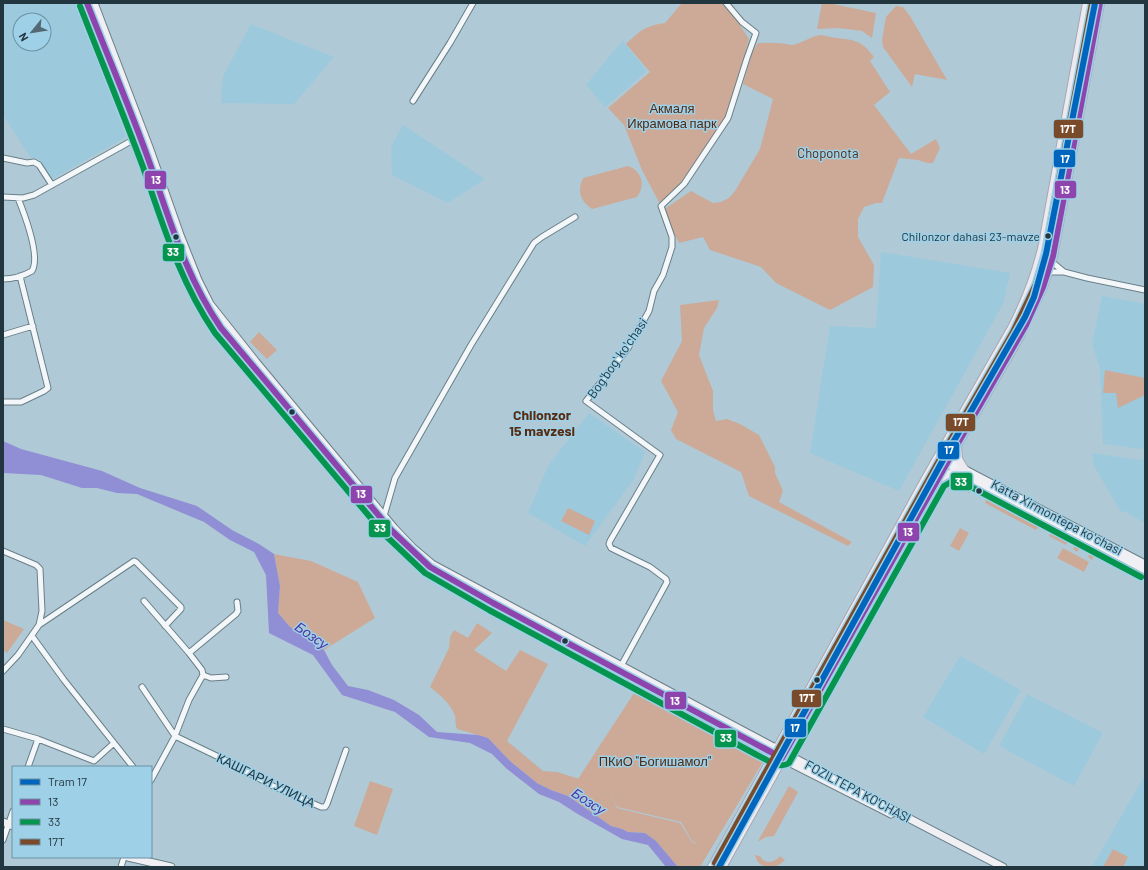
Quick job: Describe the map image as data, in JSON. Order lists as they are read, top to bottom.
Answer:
{
  "streets": {
    "main road": ["Katta Xirmontepa koʻchasi", "FOZILTEPA KO'CHASI"],
    "street": ["Bogʻbogʻ koʻchasi", "КАШГАРИ УЛИЦА"]
  },
  "crossings": [
    ["Bogʻbogʻ koʻchasi", "FOZILTEPA KO'CHASI"]
  ],
  "districts": ["Chilonzor 15 mavzesi"],
  "water": ["Бозсу"],
  "parks": ["Акмаля Икрамова парк", "Choponota", "ПКиО \"Богишамол\""],
  "places": ["Chilonzor dahasi 23-mavze"],
  "lines": [
    "tram line 17",
    "transit line 13",
    "transit line 17T",
    "transit line 33"
  ],
  "legend": [
    "Tram 17",
    "13",
    "33",
    "17T"
  ],
  "north": "bottom left"
}
